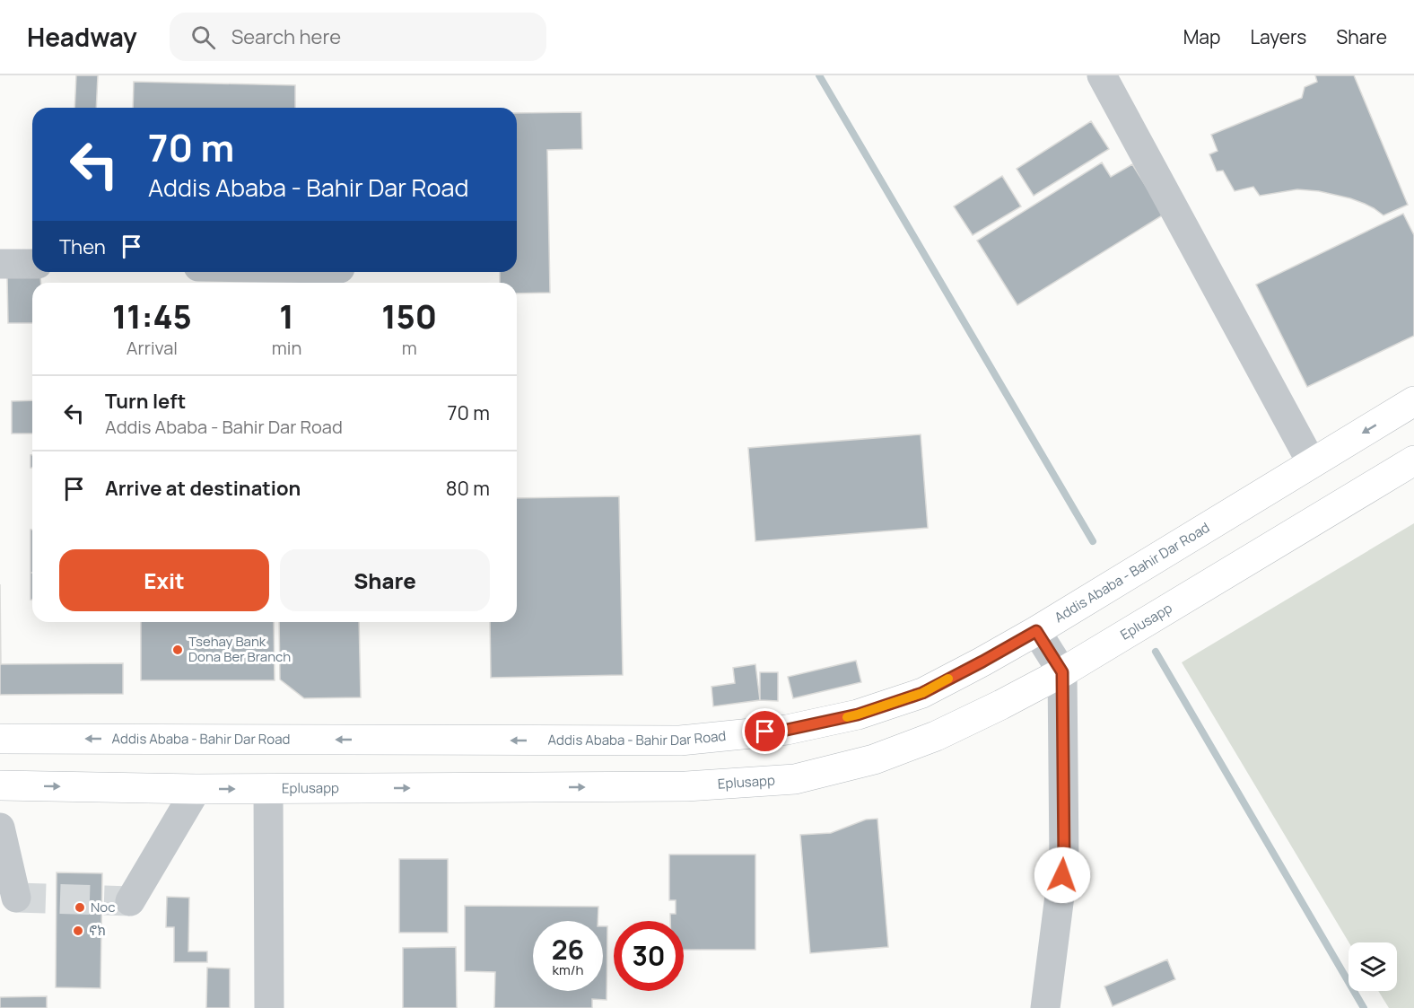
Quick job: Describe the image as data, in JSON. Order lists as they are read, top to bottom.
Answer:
{
  "streets": {
    "highway": ["Addis Ababa - Bahir Dar Road", "Eplusapp"]
  },
  "one_way": ["Addis Ababa - Bahir Dar Road", "Eplusapp"],
  "places": ["Tsehay Bank Dona Ber Branch", "Noc", "ኖክ"],
  "page": {
    "header": "Headway",
    "search": "Search here",
    "nav": ["Map", "Layers", "Share"],
    "turn": ["70 m", "Addis Ababa - Bahir Dar Road"],
    "then": "Then",
    "eta": [
      "11:45",
      "Arrival",
      "1",
      "min",
      "150",
      "m"
    ],
    "list": [
      {
        "name": "Turn left",
        "note": "Addis Ababa - Bahir Dar Road",
        "value": "70 m"
      },
      {
        "name": "Arrive at destination",
        "value": "80 m"
      }
    ],
    "buttons": ["Exit", "Share"],
    "speed": "26 km/h",
    "limit": "30"
  }
}
